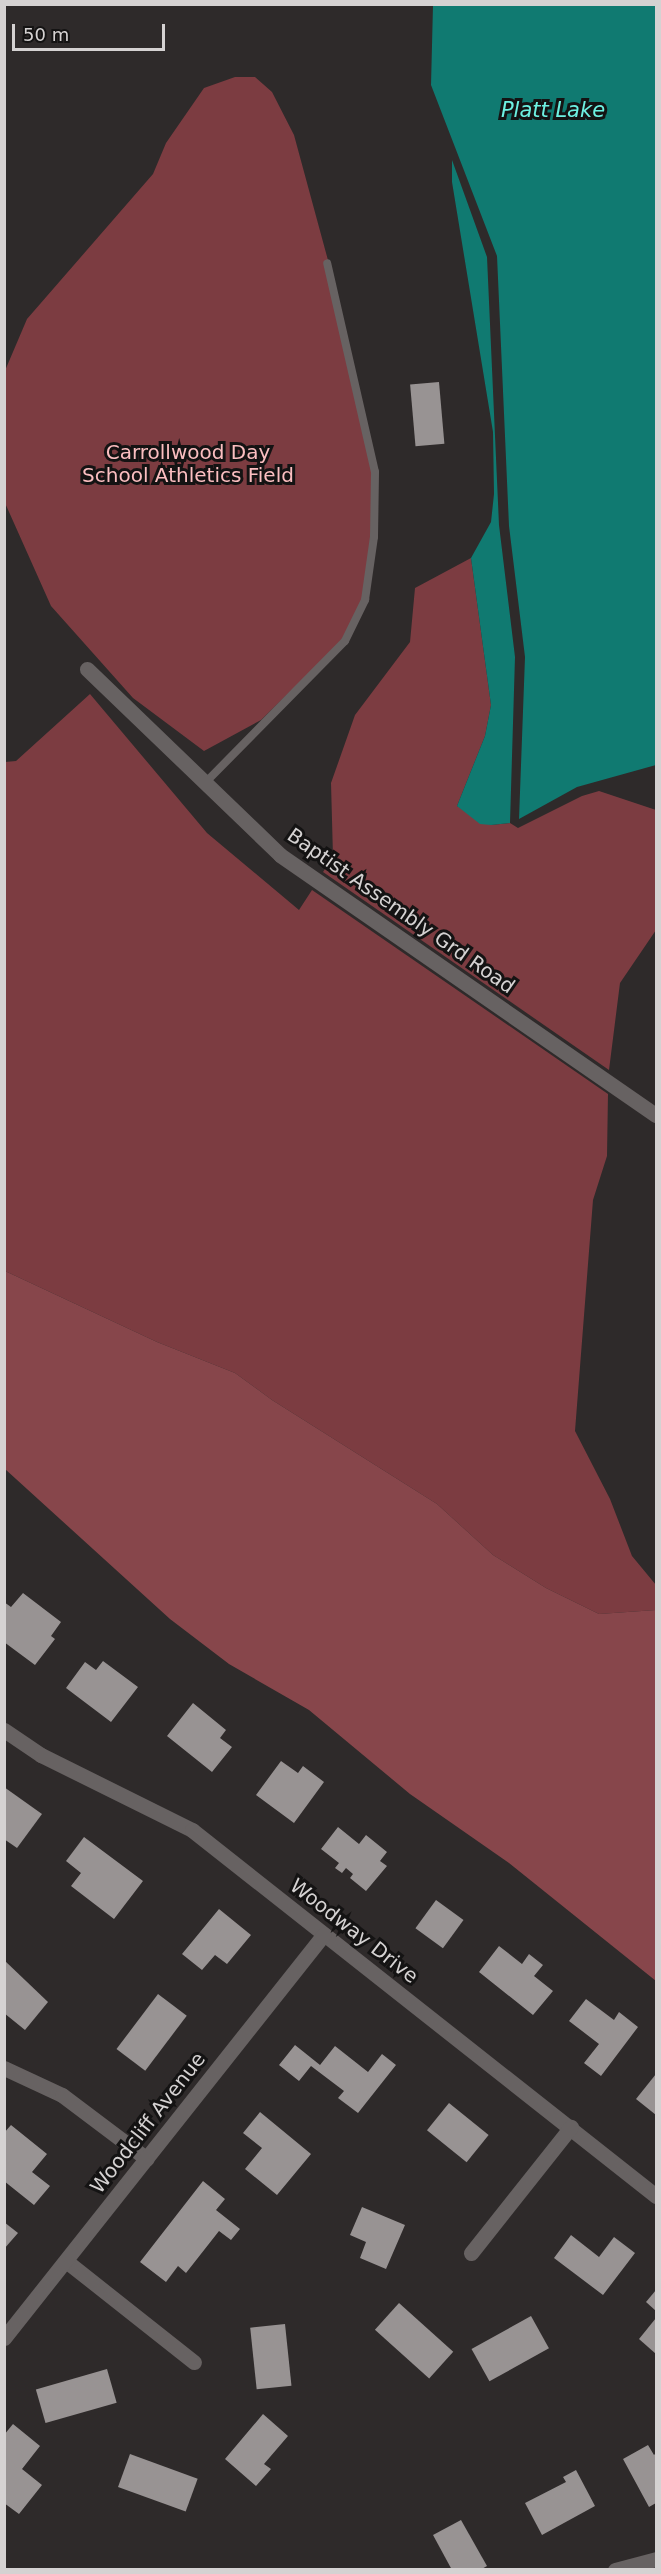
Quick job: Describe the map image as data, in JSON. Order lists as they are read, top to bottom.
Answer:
{
  "streets": {
    "street": ["Baptist Assembly Grd Road", "Woodway Drive", "Woodcliff Avenue"]
  },
  "crossings": [
    ["Woodway Drive", "Woodcliff Avenue"]
  ],
  "water": ["Platt Lake"],
  "parks": ["Carrollwood Day School Athletics Field"],
  "scale_bar": "50 m"
}
